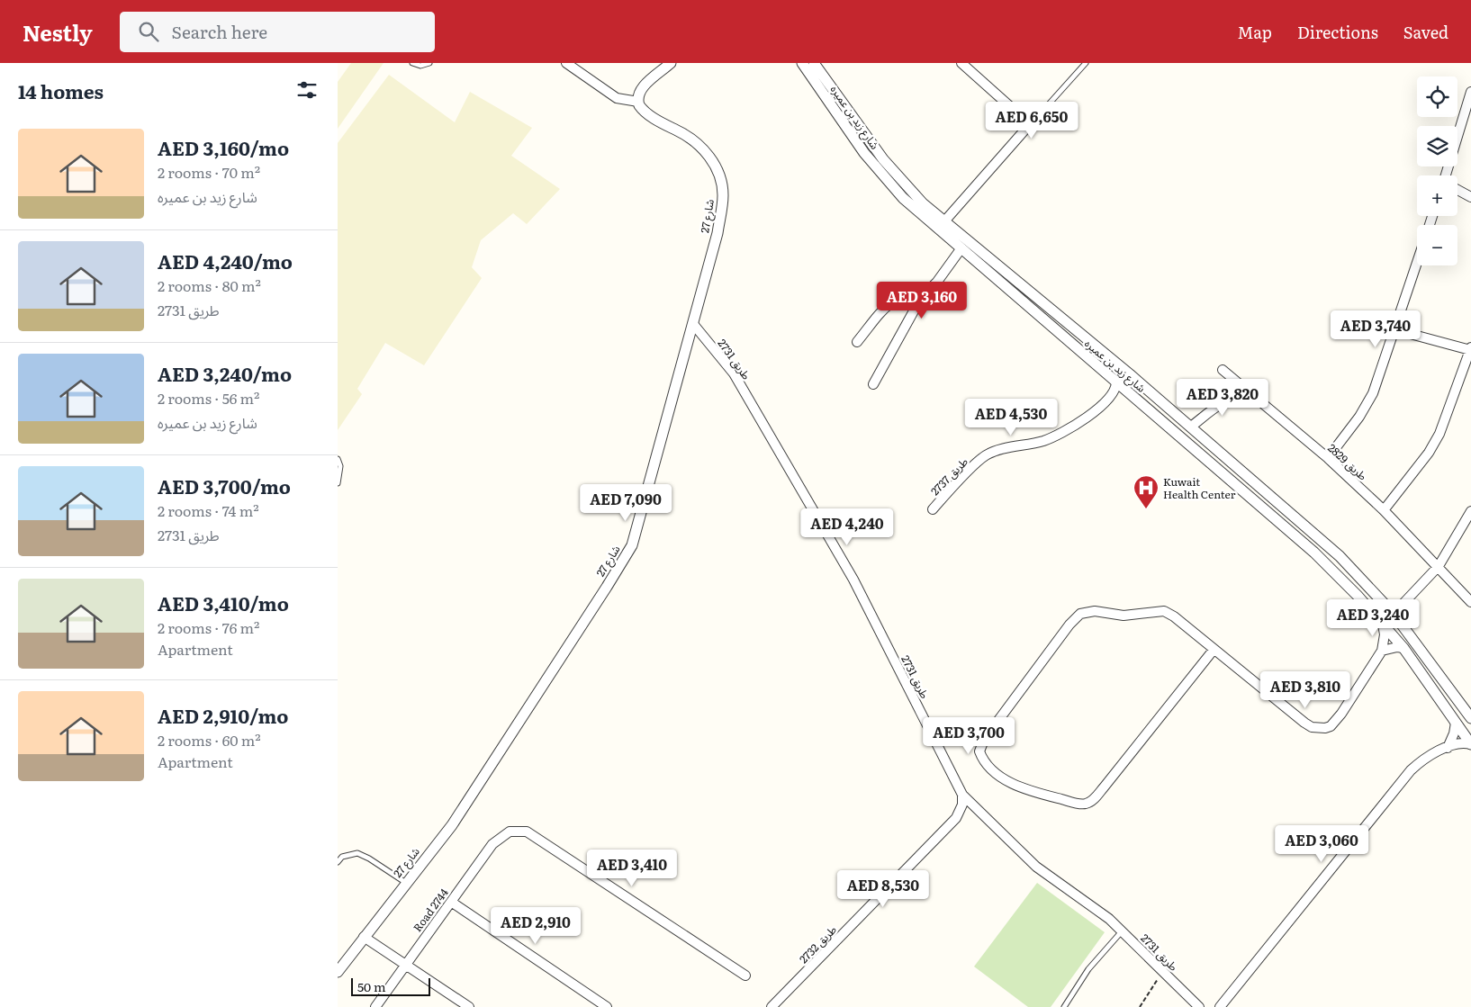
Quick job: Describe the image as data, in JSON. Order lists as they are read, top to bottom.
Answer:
{
  "streets": {
    "street": [
      "شارع زيد بن عميره",
      "شارع 27",
      "طريق 2731",
      "طريق 2829",
      "طريق 2737",
      "Road 2744",
      "طريق 2732"
    ]
  },
  "crossings": [
    ["شارع زيد بن عميره", "طريق 2737"],
    ["شارع 27", "طريق 2731"],
    ["طريق 2731", "طريق 2732"]
  ],
  "places": {
    "hospital": ["Kuwait Health Center"]
  },
  "scale_bar": "50 m",
  "page": {
    "header": "Nestly",
    "search": "Search here",
    "nav": ["Map", "Directions", "Saved"],
    "heading": "14 homes",
    "map_buttons": ["+", "−"],
    "price": [
      "AED 6,650",
      "AED 3,160",
      "AED 3,740",
      "AED 3,820",
      "AED 4,530",
      "AED 7,090",
      "AED 4,240",
      "AED 3,240",
      "AED 3,810",
      "AED 3,700",
      "AED 3,060",
      "AED 3,410",
      "AED 8,530",
      "AED 2,910"
    ],
    "list": [
      {
        "name": "AED 3,160/mo",
        "note": "2 rooms · 70 m² · شارع زيد بن عميره"
      },
      {
        "name": "AED 4,240/mo",
        "note": "2 rooms · 80 m² · طريق 2731"
      },
      {
        "name": "AED 3,240/mo",
        "note": "2 rooms · 56 m² · شارع زيد بن عميره"
      },
      {
        "name": "AED 3,700/mo",
        "note": "2 rooms · 74 m² · طريق 2731"
      },
      {
        "name": "AED 3,410/mo",
        "note": "2 rooms · 76 m² · Apartment"
      },
      {
        "name": "AED 2,910/mo",
        "note": "2 rooms · 60 m² · Apartment"
      }
    ],
    "scale": "50 m"
  }
}
